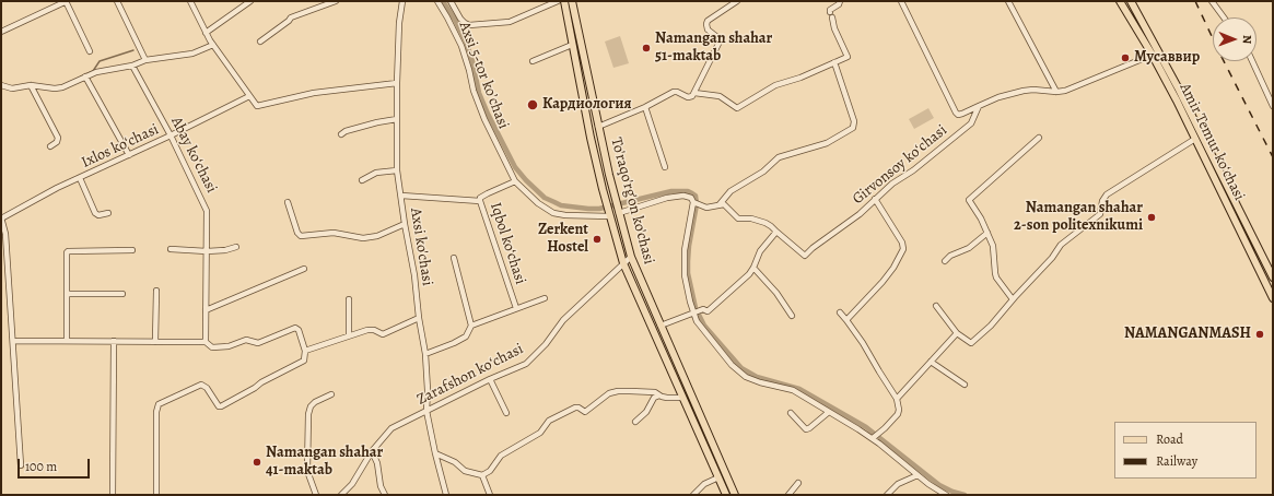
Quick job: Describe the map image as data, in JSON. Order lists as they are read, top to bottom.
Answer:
{
  "streets": {
    "main road": ["Amir Temur koʻchasi", "To'raqo'rg'on ko'chasi"],
    "street": [
      "Аxsi 5-tor koʼchasi",
      "Ixlos koʻchasi",
      "Abay koʻchasi",
      "Girvonsoy koʻchasi",
      "Iqbol koʻchasi",
      "Axsi ko'chasi",
      "Zarafshon koʻchasi"
    ]
  },
  "crossings": [
    ["Аxsi 5-tor koʼchasi", "To'raqo'rg'on ko'chasi"],
    ["Аxsi 5-tor koʼchasi", "Iqbol koʻchasi"],
    ["Ixlos koʻchasi", "Abay koʻchasi"],
    ["To'raqo'rg'on ko'chasi", "Zarafshon koʻchasi"],
    ["Axsi ko'chasi", "Zarafshon koʻchasi"]
  ],
  "places": [
    "Namangan shahar 51-maktab",
    "Мусаввир",
    "Кардиология",
    "Namangan shahar 2-son politexnikumi",
    "Zerkent Hostel",
    "NAMANGANMASH",
    "Namangan shahar 41-maktab"
  ],
  "legend": ["Road", "Railway"],
  "scale_bar": "100 m",
  "north": "right"
}
